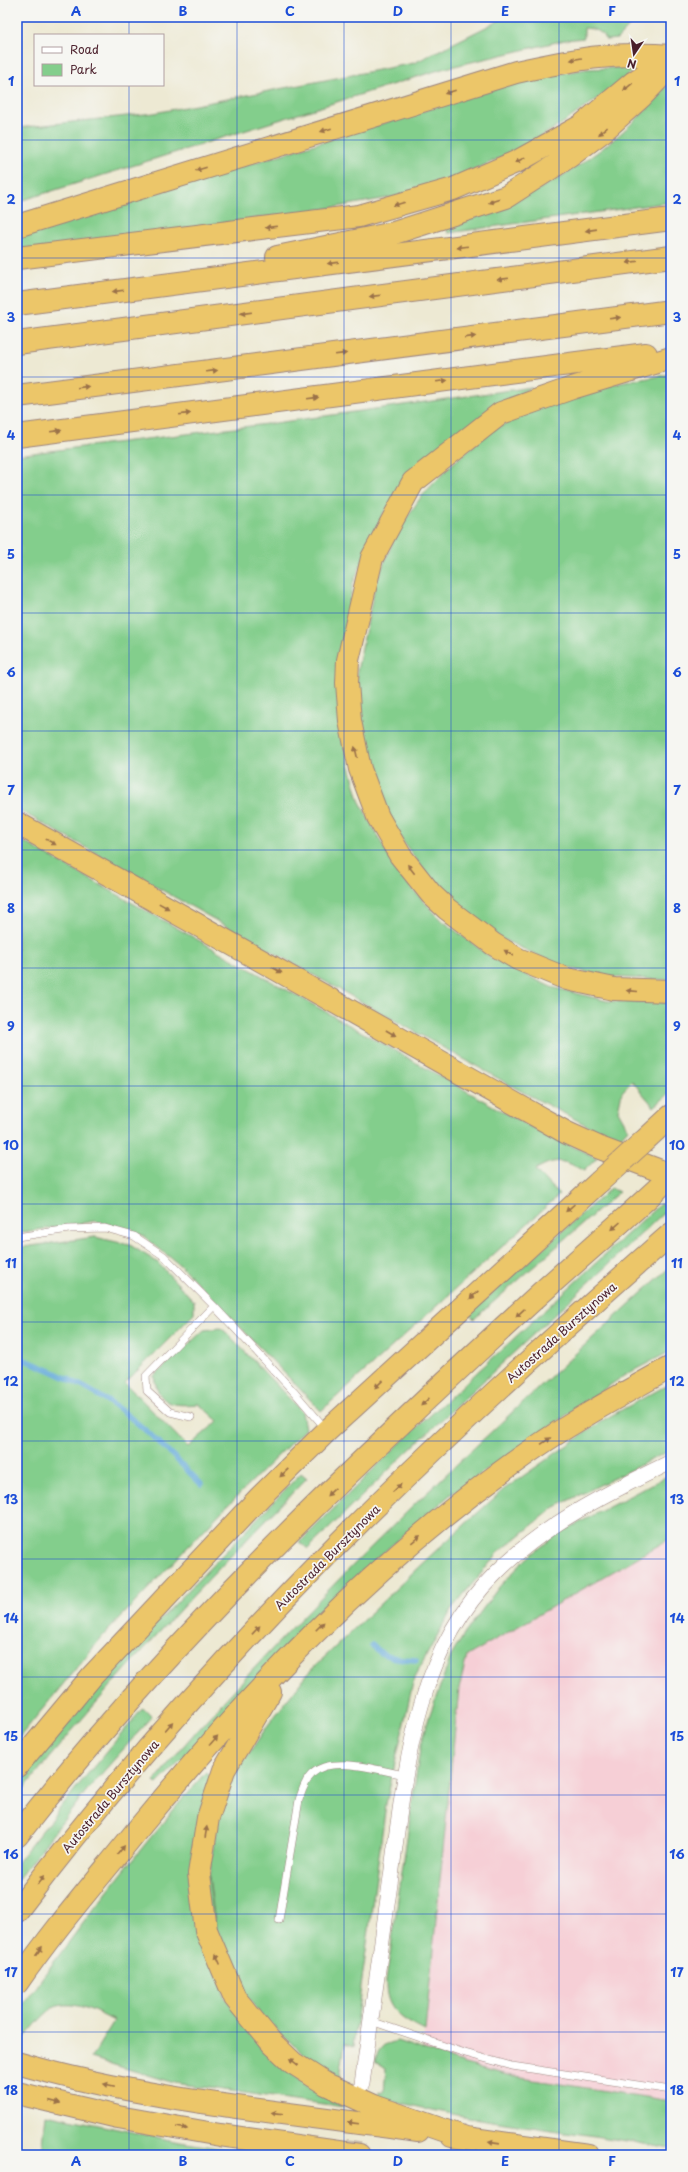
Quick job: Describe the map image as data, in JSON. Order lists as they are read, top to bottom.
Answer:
{
  "streets": {
    "highway": ["Autostrada Bursztynowa"]
  },
  "legend": ["Road", "Park"],
  "north": "bottom",
  "grid": {
    "columns": [
      "A",
      "B",
      "C",
      "D",
      "E",
      "F"
    ],
    "rows": [
      "1",
      "2",
      "3",
      "4",
      "5",
      "6",
      "7",
      "8",
      "9",
      "10",
      "11",
      "12",
      "13",
      "14",
      "15",
      "16",
      "17",
      "18"
    ]
  }
}
